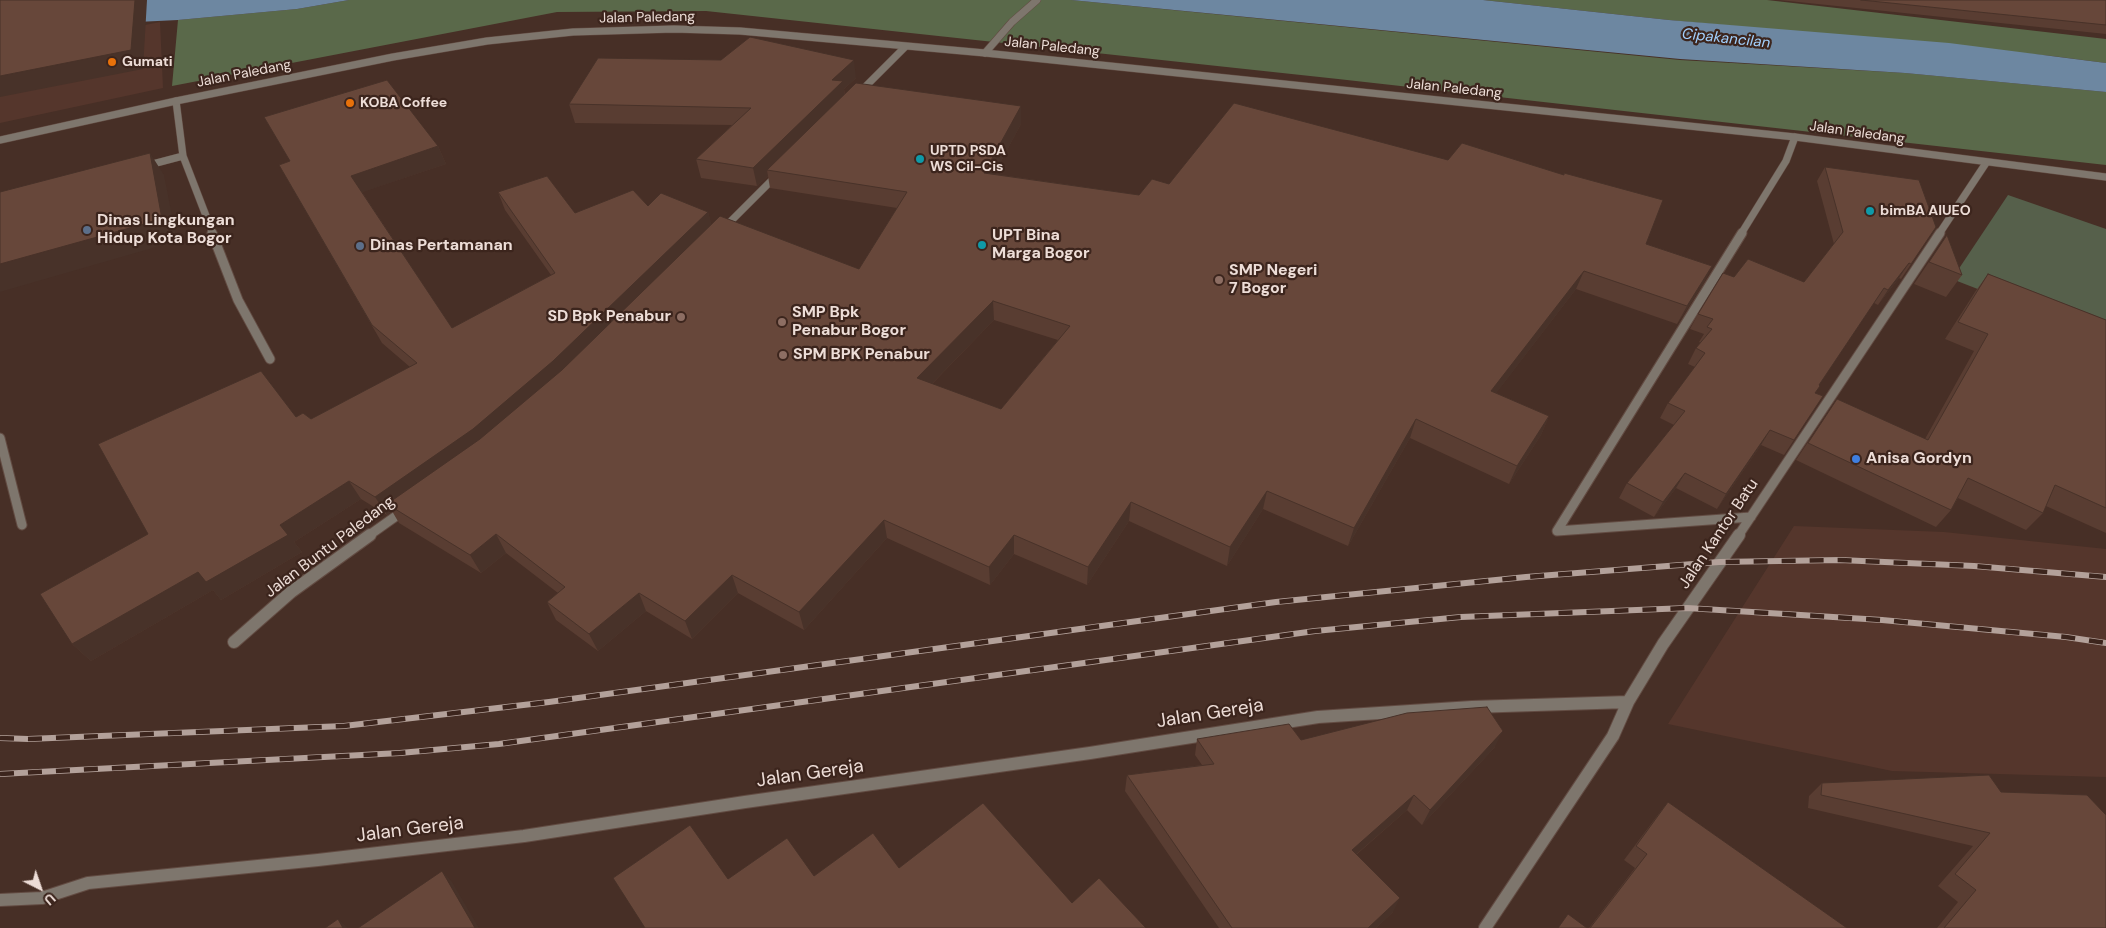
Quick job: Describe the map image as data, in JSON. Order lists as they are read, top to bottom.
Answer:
{
  "streets": {
    "street": [
      "Jalan Paledang",
      "Jalan Kantor Batu",
      "Jalan Buntu Paledang",
      "Jalan Gereja"
    ]
  },
  "crossings": [
    ["Jalan Paledang", "Jalan Kantor Batu"],
    ["Jalan Kantor Batu", "Jalan Gereja"]
  ],
  "water": ["Cipakancilan"],
  "places": [
    "Gumati",
    "KOBA Coffee",
    "UPTD PSDA WS Cil-Cis",
    "bimBA AIUEO",
    "Dinas Lingkungan Hidup Kota Bogor",
    "UPT Bina Marga Bogor",
    "Dinas Pertamanan",
    "SMP Negeri 7 Bogor",
    "SD Bpk Penabur",
    "SMP Bpk Penabur Bogor",
    "SPM BPK Penabur",
    "Anisa Gordyn"
  ],
  "north": "bottom right"
}
